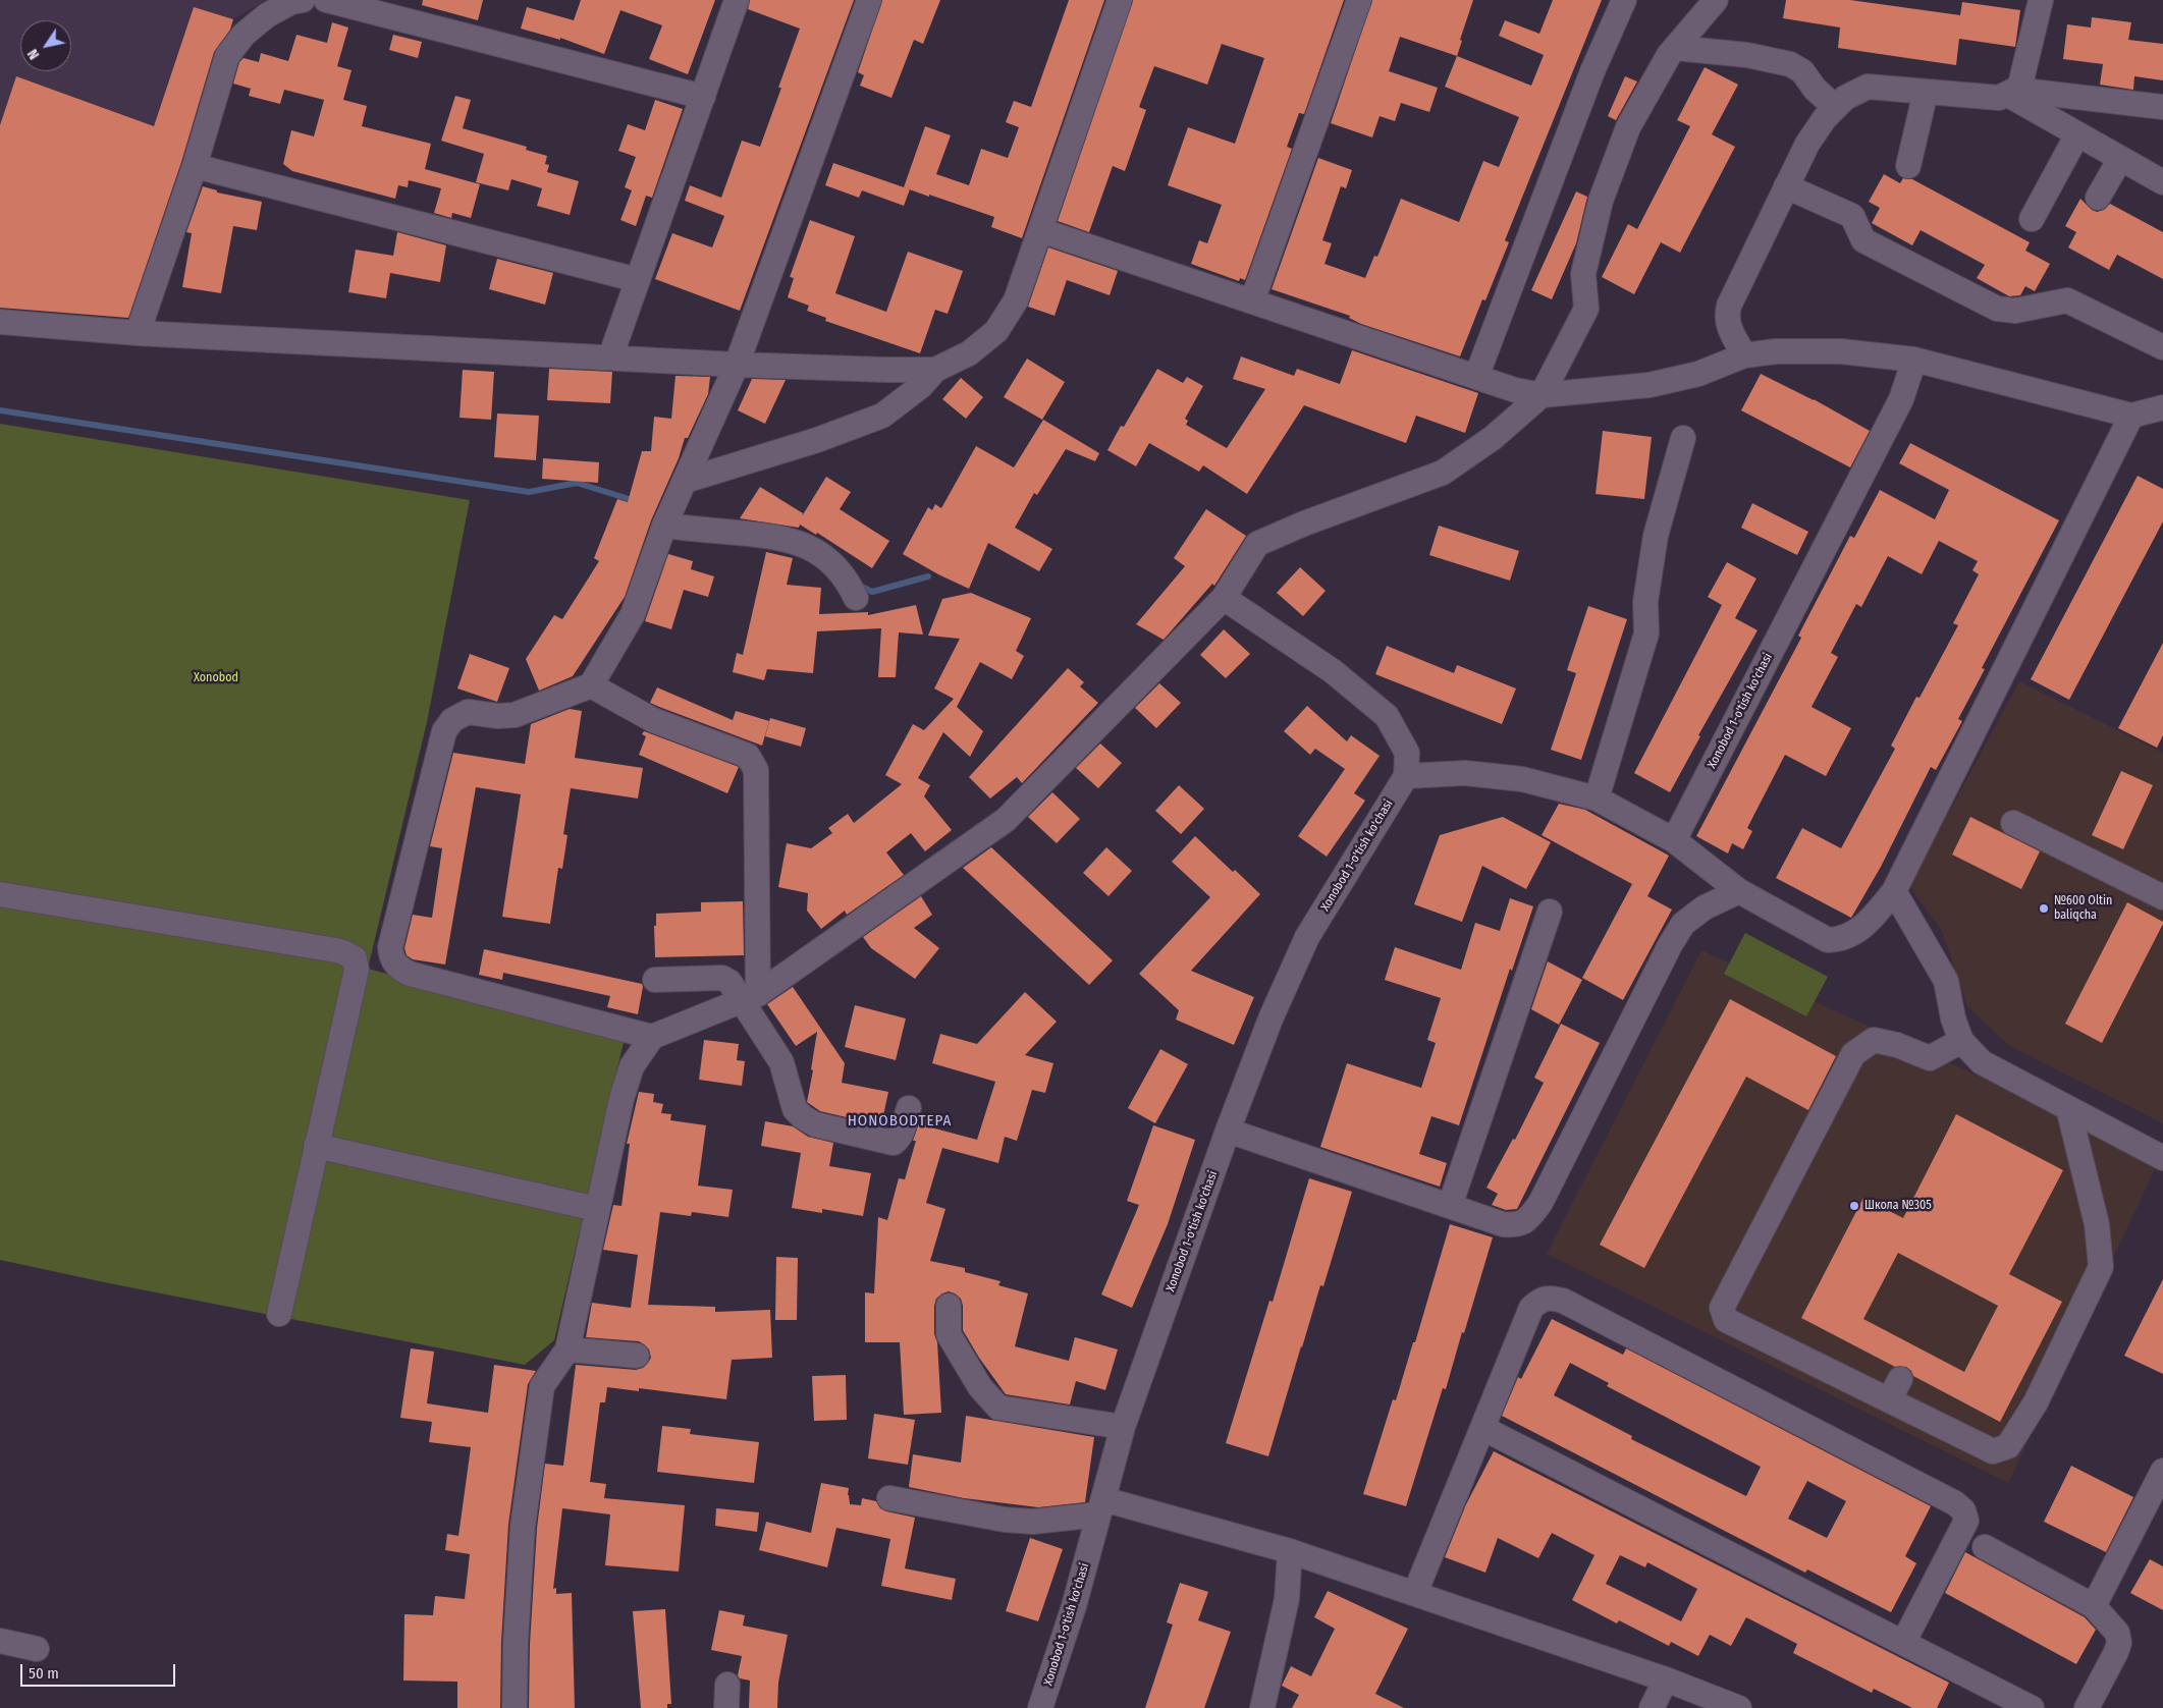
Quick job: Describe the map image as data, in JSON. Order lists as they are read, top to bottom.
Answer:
{
  "streets": {
    "street": ["Xonobod 1-o'tish ko'chasi"]
  },
  "districts": ["HONOBODTEPA"],
  "parks": ["Xonobod"],
  "places": ["№600 Oltin baliqcha", "Школа №305"],
  "scale_bar": "50 m",
  "north": "bottom left"
}
